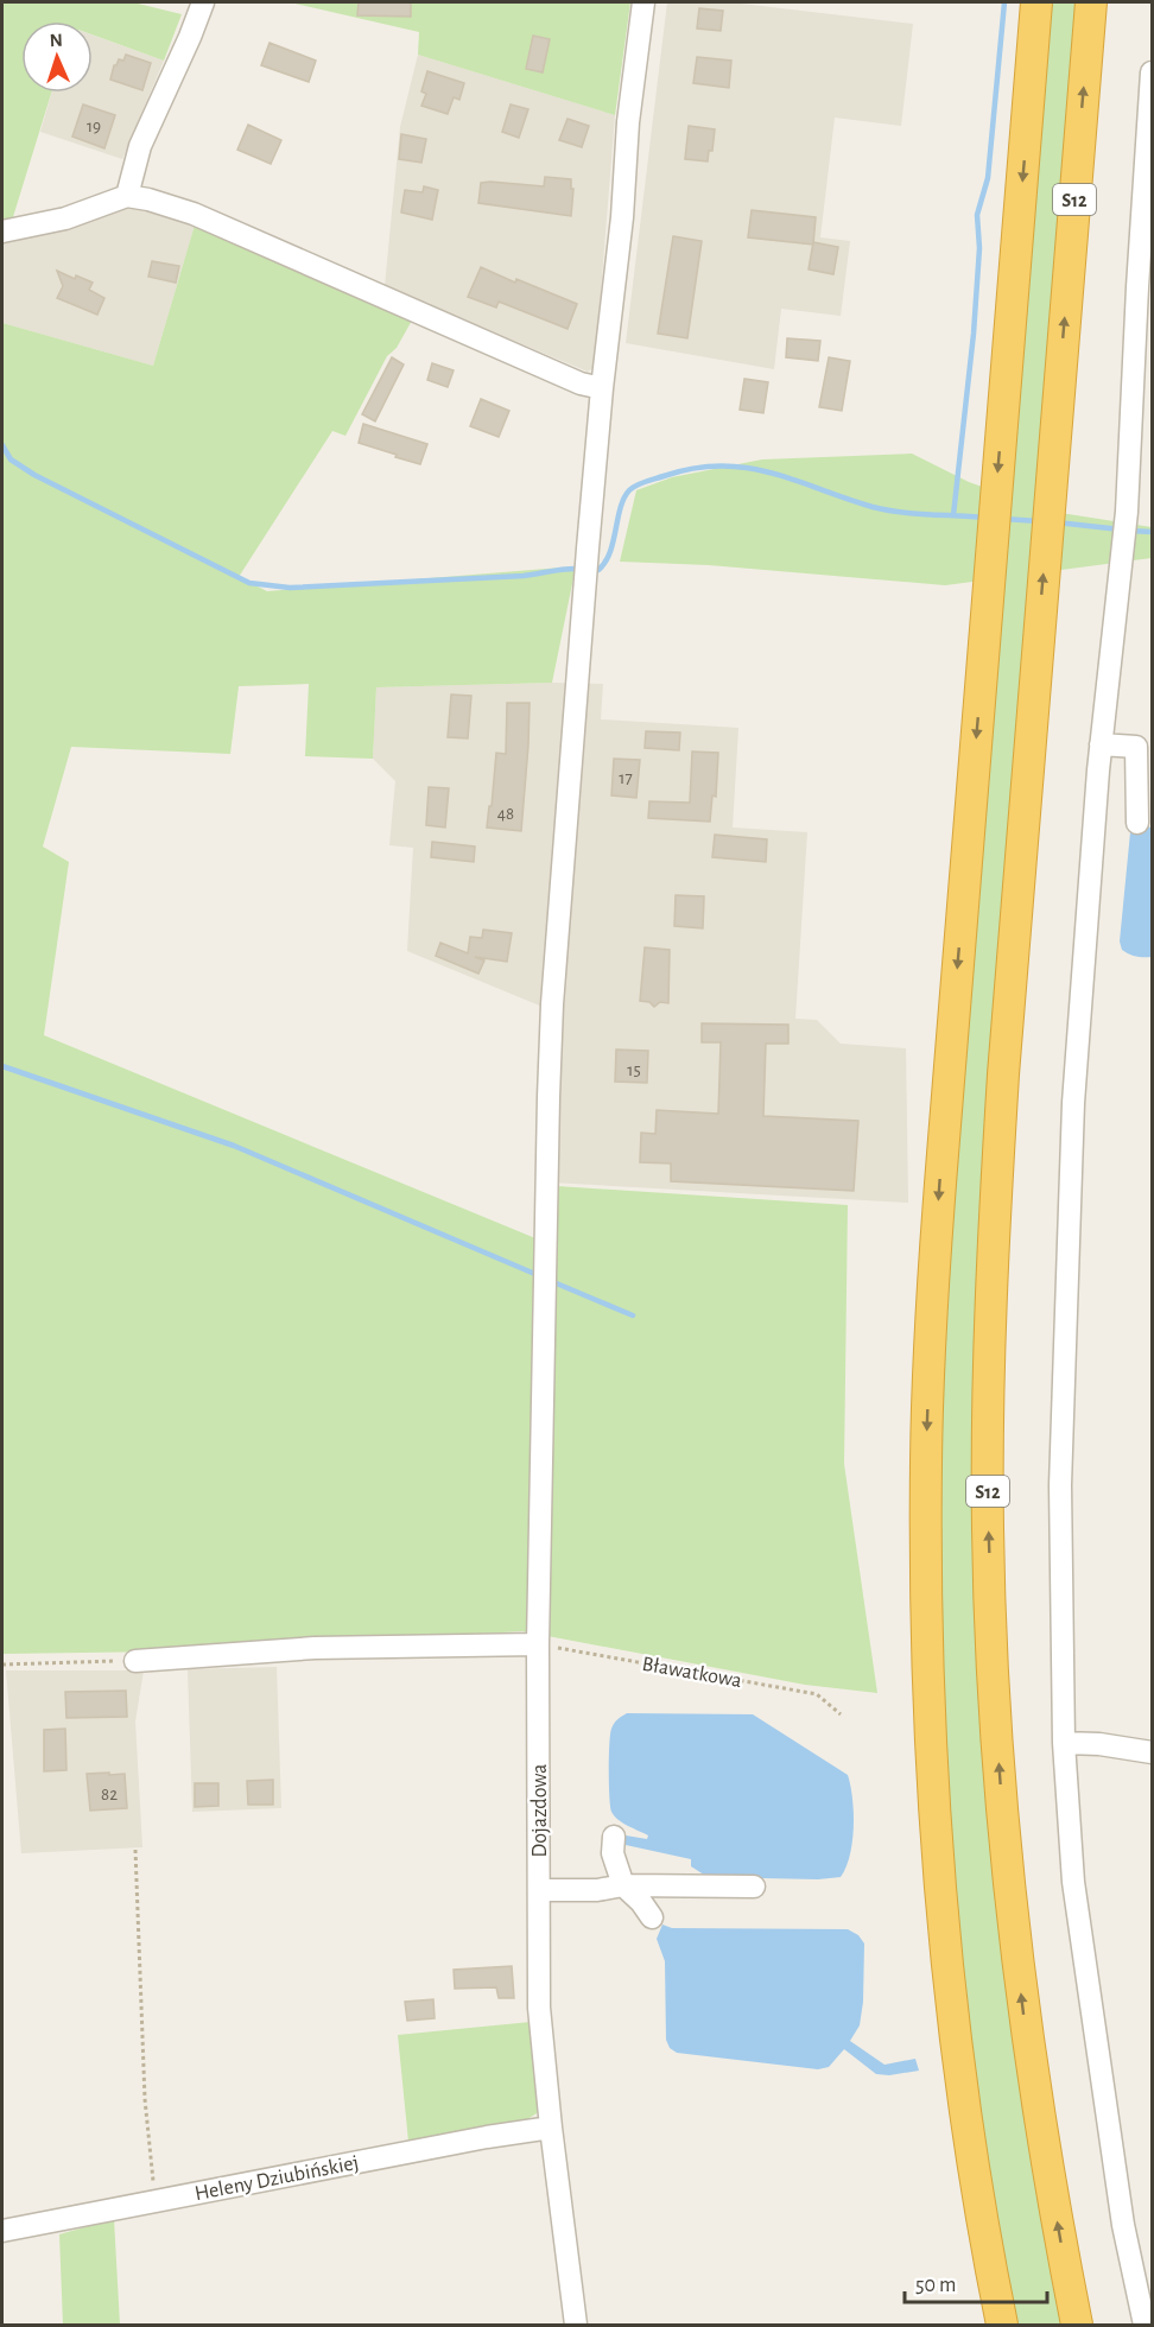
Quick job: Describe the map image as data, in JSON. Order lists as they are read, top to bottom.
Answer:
{
  "streets": {
    "highway": ["S12"],
    "street": ["Dojazdowa", "Heleny Dziubińskiej"],
    "path": ["Bławatkowa"]
  },
  "crossings": [
    ["Bławatkowa", "Dojazdowa"],
    ["Dojazdowa", "Heleny Dziubińskiej"]
  ],
  "house_numbers": [
    "19",
    "17",
    "48",
    "15",
    "82"
  ],
  "scale_bar": "50 m",
  "north": "top"
}
